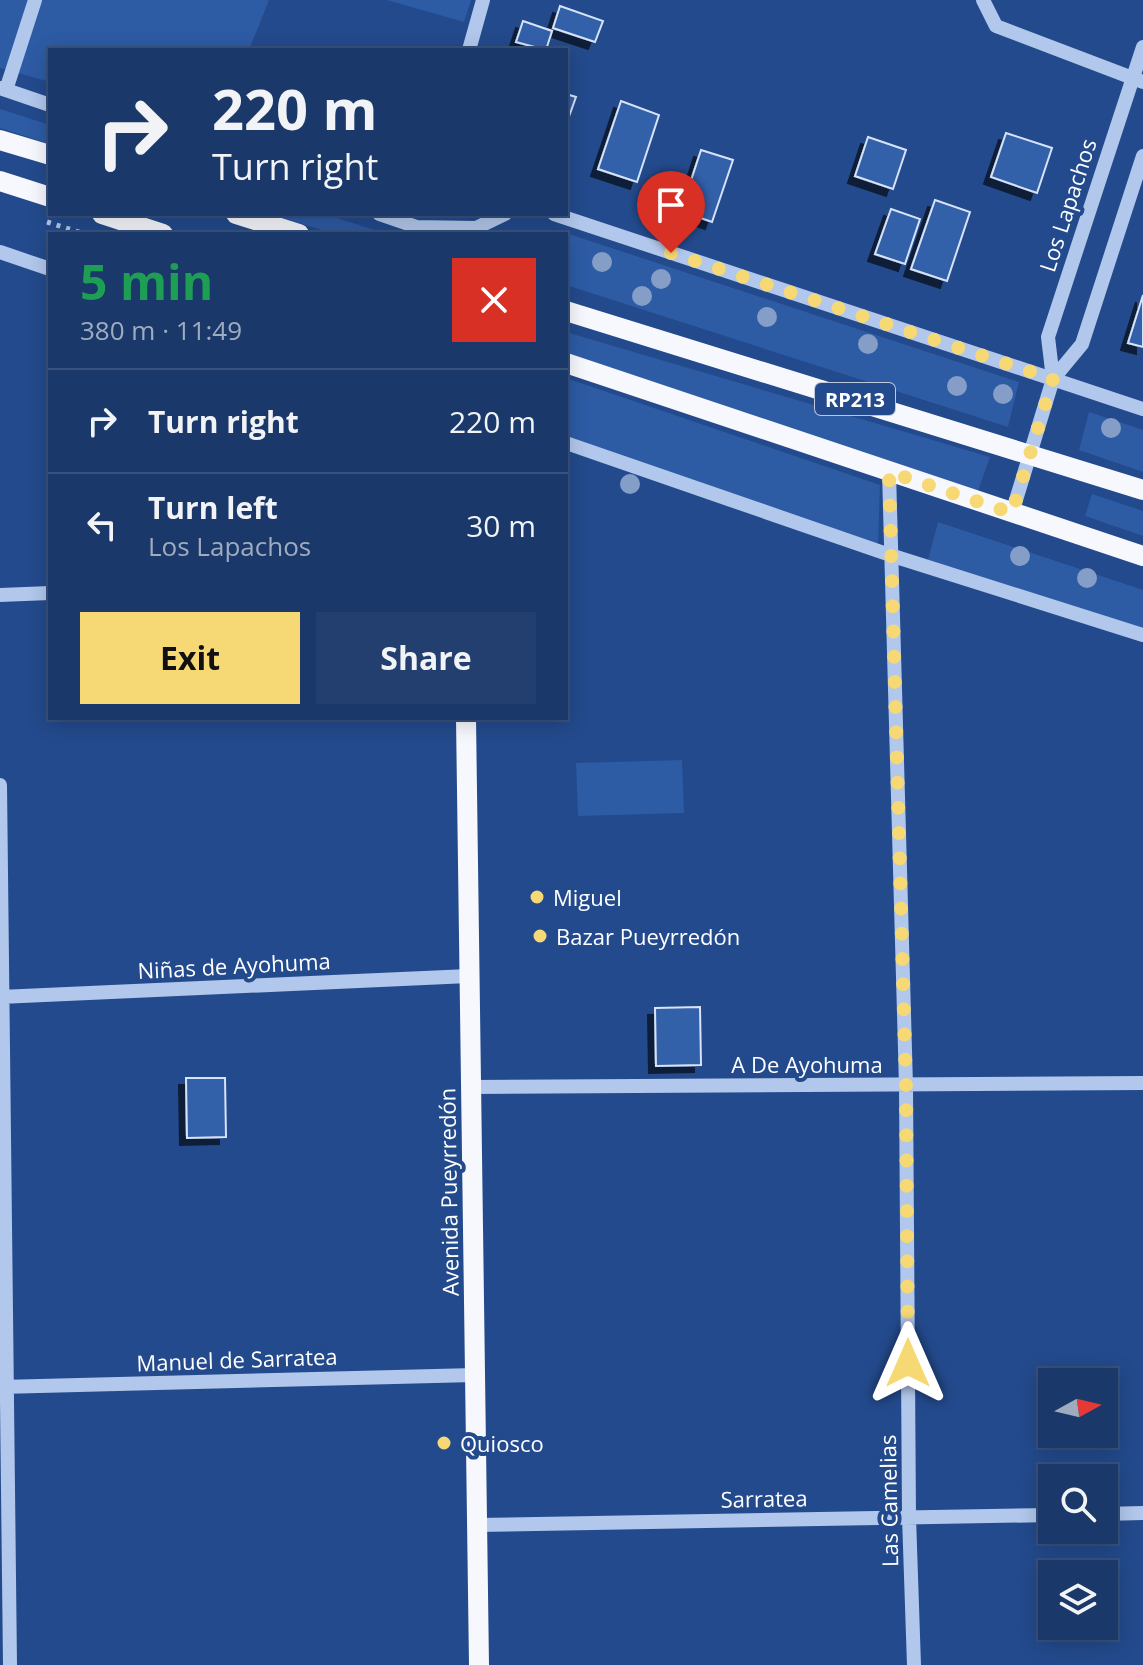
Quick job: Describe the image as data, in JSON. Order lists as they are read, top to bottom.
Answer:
{
  "streets": {
    "main road": ["RP213", "Avenida Pueyrredón"],
    "street": [
      "Los Lapachos",
      "Niñas de Ayohuma",
      "A De Ayohuma",
      "Manuel de Sarratea",
      "Sarratea",
      "Las Camelias"
    ]
  },
  "crossings": [
    ["Los Lapachos", "RP213"],
    ["RP213", "Las Camelias"],
    ["Niñas de Ayohuma", "Avenida Pueyrredón"],
    ["A De Ayohuma", "Avenida Pueyrredón"],
    ["A De Ayohuma", "Las Camelias"],
    ["Avenida Pueyrredón", "Manuel de Sarratea"],
    ["Avenida Pueyrredón", "Sarratea"],
    ["Sarratea", "Las Camelias"]
  ],
  "places": ["Miguel", "Bazar Pueyrredón", "Quiosco"],
  "north": "right",
  "page": {
    "turn": ["220 m", "Turn right"],
    "heading": ["5 min", "380 m · 11:49"],
    "list": [
      {
        "name": "Turn right",
        "value": "220 m"
      },
      {
        "name": "Turn left",
        "note": "Los Lapachos",
        "value": "30 m"
      }
    ],
    "buttons": ["Exit", "Share"]
  }
}
